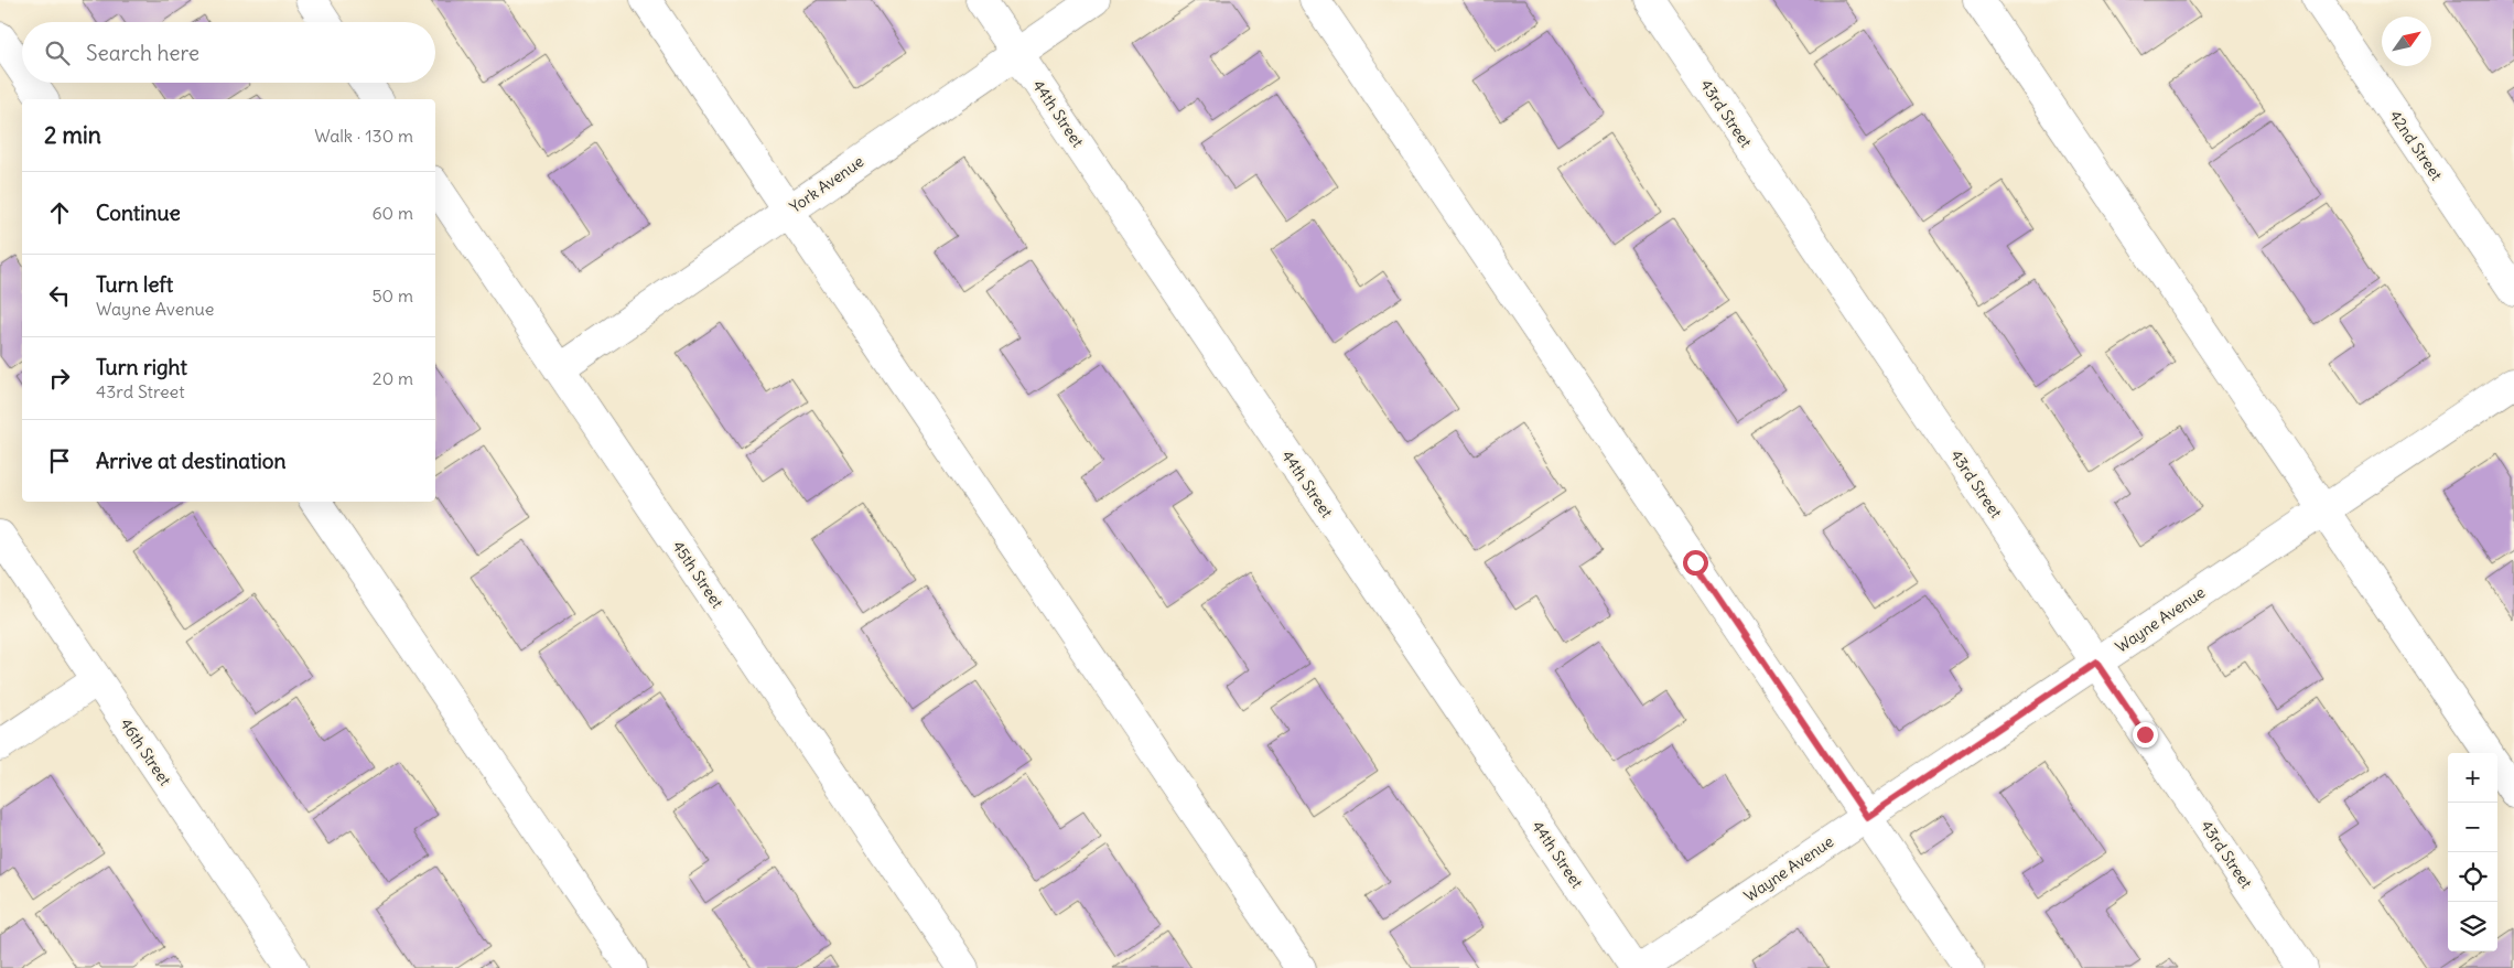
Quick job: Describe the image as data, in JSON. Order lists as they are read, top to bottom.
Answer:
{
  "streets": {
    "street": [
      "44th Street",
      "43rd Street",
      "42nd Street",
      "York Avenue",
      "45th Street",
      "Wayne Avenue",
      "46th Street"
    ]
  },
  "crossings": [
    ["44th Street", "York Avenue"],
    ["43rd Street", "Wayne Avenue"],
    ["York Avenue", "45th Street"]
  ],
  "north": "top right",
  "page": {
    "search": "Search here",
    "heading": ["2 min", "Walk · 130 m"],
    "list": [
      ["Continue", "60 m"],
      ["Turn left", "Wayne Avenue", "50 m"],
      ["Turn right", "43rd Street", "20 m"],
      "Arrive at destination"
    ],
    "map_buttons": ["+", "−"]
  }
}
